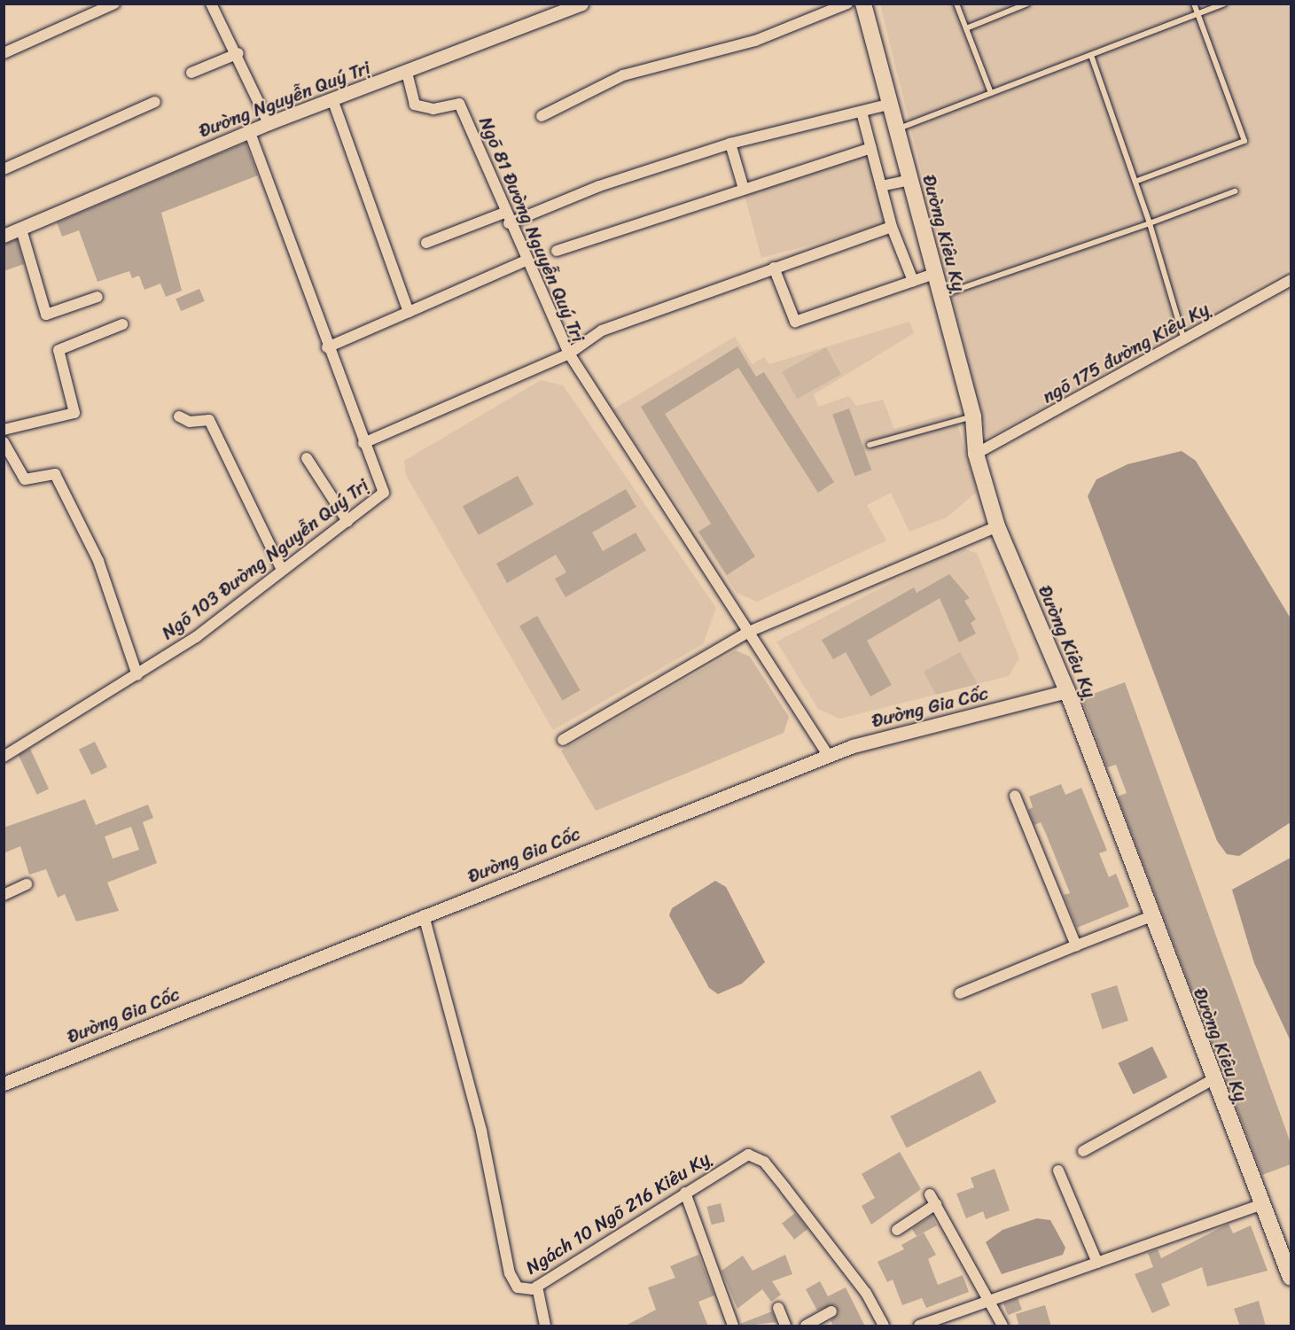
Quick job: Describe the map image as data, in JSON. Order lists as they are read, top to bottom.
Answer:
{
  "streets": {
    "main road": ["Đường Kiêu Kỵ"],
    "street": [
      "Đường Nguyễn Quý Trị",
      "Ngõ 81 Đường Nguyễn Quý Trị",
      "ngõ 175 đường Kiêu Kỵ",
      "Ngõ 103 Đường Nguyễn Quý Trị",
      "Đường Gia Cốc",
      "Ngách 10 Ngõ 216 Kiêu Kỵ"
    ]
  },
  "crossings": [
    ["Đường Nguyễn Quý Trị", "Ngõ 81 Đường Nguyễn Quý Trị"],
    ["Đường Nguyễn Quý Trị", "Ngõ 103 Đường Nguyễn Quý Trị"],
    ["Ngõ 81 Đường Nguyễn Quý Trị", "Ngõ 103 Đường Nguyễn Quý Trị"],
    ["Đường Kiêu Kỵ", "ngõ 175 đường Kiêu Kỵ"],
    ["Đường Kiêu Kỵ", "Đường Gia Cốc"],
    ["Đường Gia Cốc", "Ngách 10 Ngõ 216 Kiêu Kỵ"]
  ]
}
